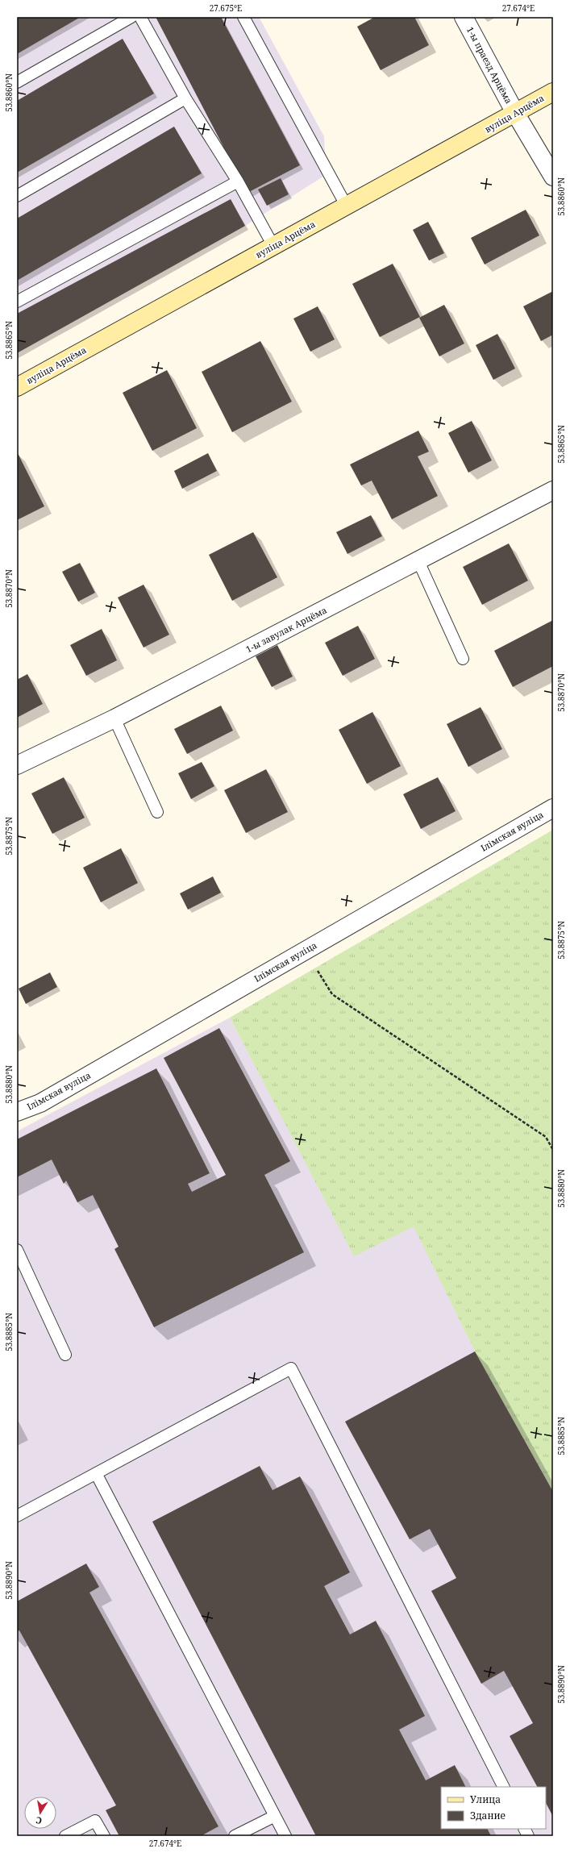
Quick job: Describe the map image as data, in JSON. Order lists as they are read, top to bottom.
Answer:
{
  "streets": {
    "street": [
      "1-ы праезд Арцёма",
      "вуліца Арцёма",
      "1-ы завулак Арцёма",
      "Ілімская вуліца"
    ]
  },
  "crossings": [
    ["1-ы праезд Арцёма", "вуліца Арцёма"]
  ],
  "legend": ["Улица", "Здание"],
  "north": "bottom",
  "coordinates": [
    "27.675°E",
    "27.674°E",
    "53.8860°N",
    "53.8865°N",
    "53.8870°N",
    "53.8875°N",
    "53.8880°N",
    "53.8885°N",
    "53.8890°N"
  ]
}
